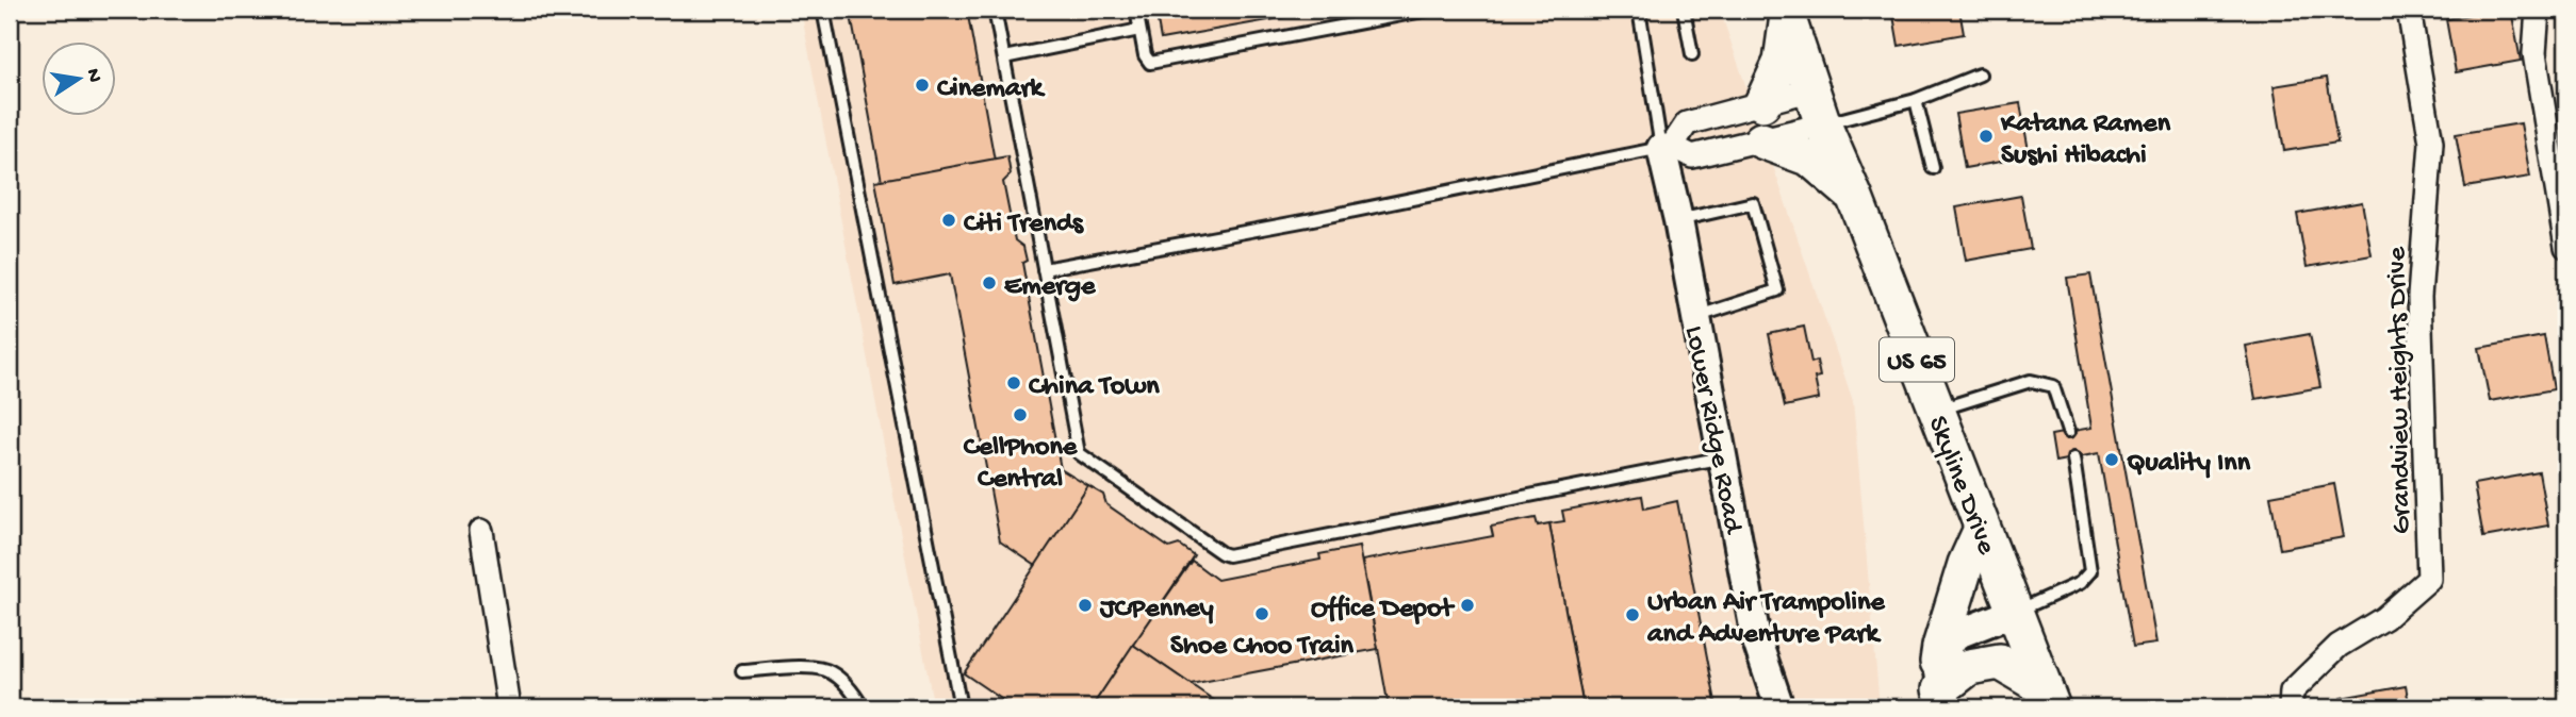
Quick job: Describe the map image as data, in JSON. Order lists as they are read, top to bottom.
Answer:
{
  "streets": {
    "highway": ["US 65", "Skyline Drive"],
    "street": ["Grandview Heights Drive", "Lower Ridge Road"]
  },
  "places": [
    "Cinemark",
    "Katana Ramen Sushi Hibachi",
    "Citi Trends",
    "Emerge",
    "China Town",
    "CellPhone Central",
    "Quality Inn",
    "JCPenney",
    "Office Depot",
    "Shoe Choo Train",
    "Urban Air Trampoline and Adventure Park"
  ],
  "north": "right"
}
